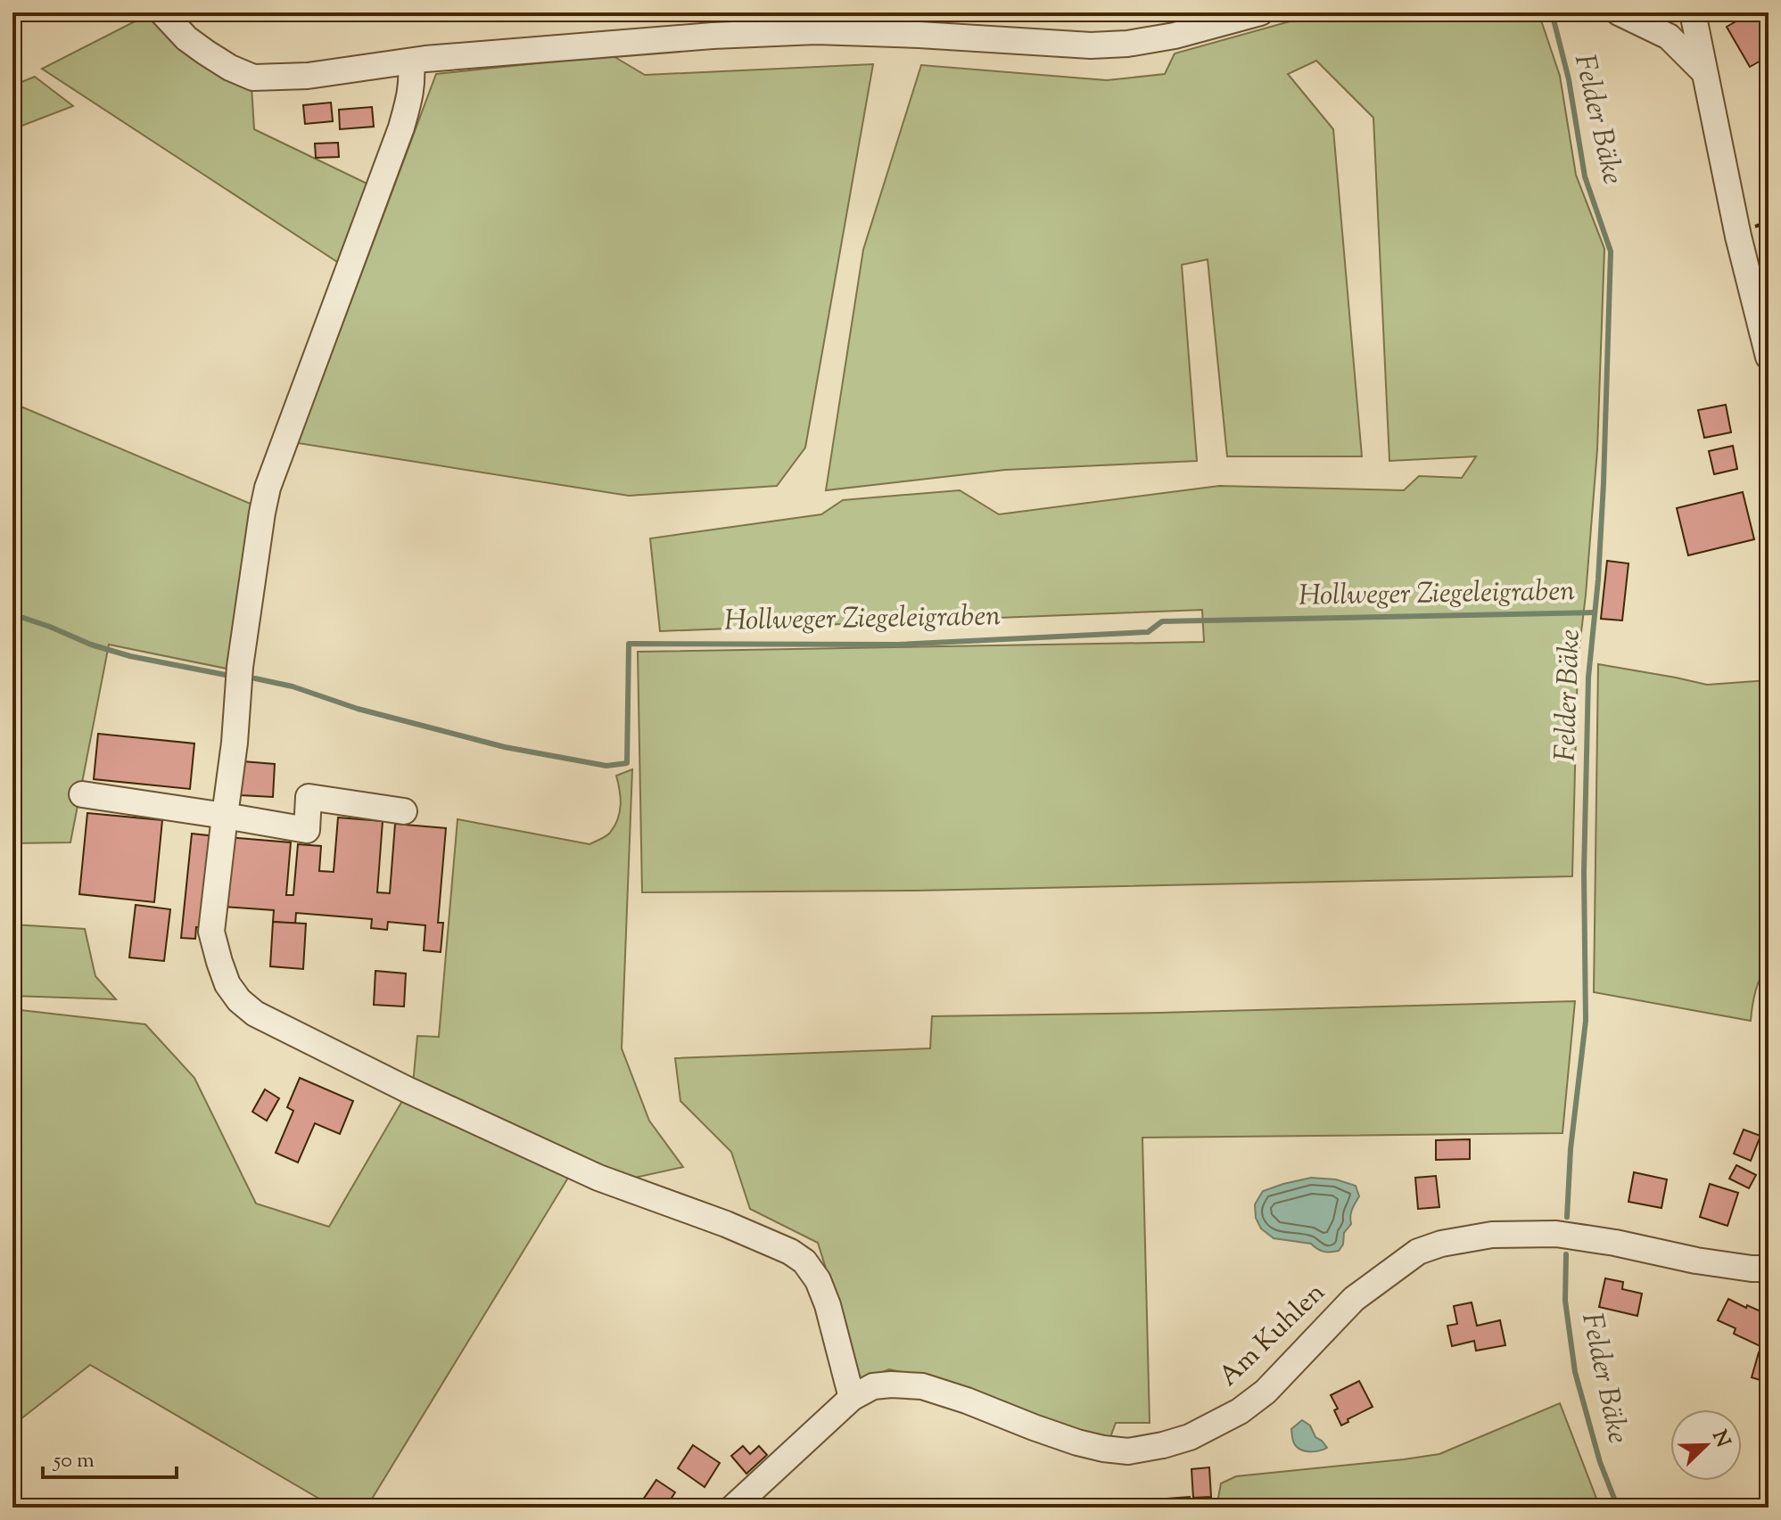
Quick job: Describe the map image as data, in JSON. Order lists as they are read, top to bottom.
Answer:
{
  "streets": {
    "street": ["Am Kuhlen"]
  },
  "water": ["Felder Bäke", "Hollweger Ziegeleigraben"],
  "scale_bar": "50 m",
  "north": "top right"
}
